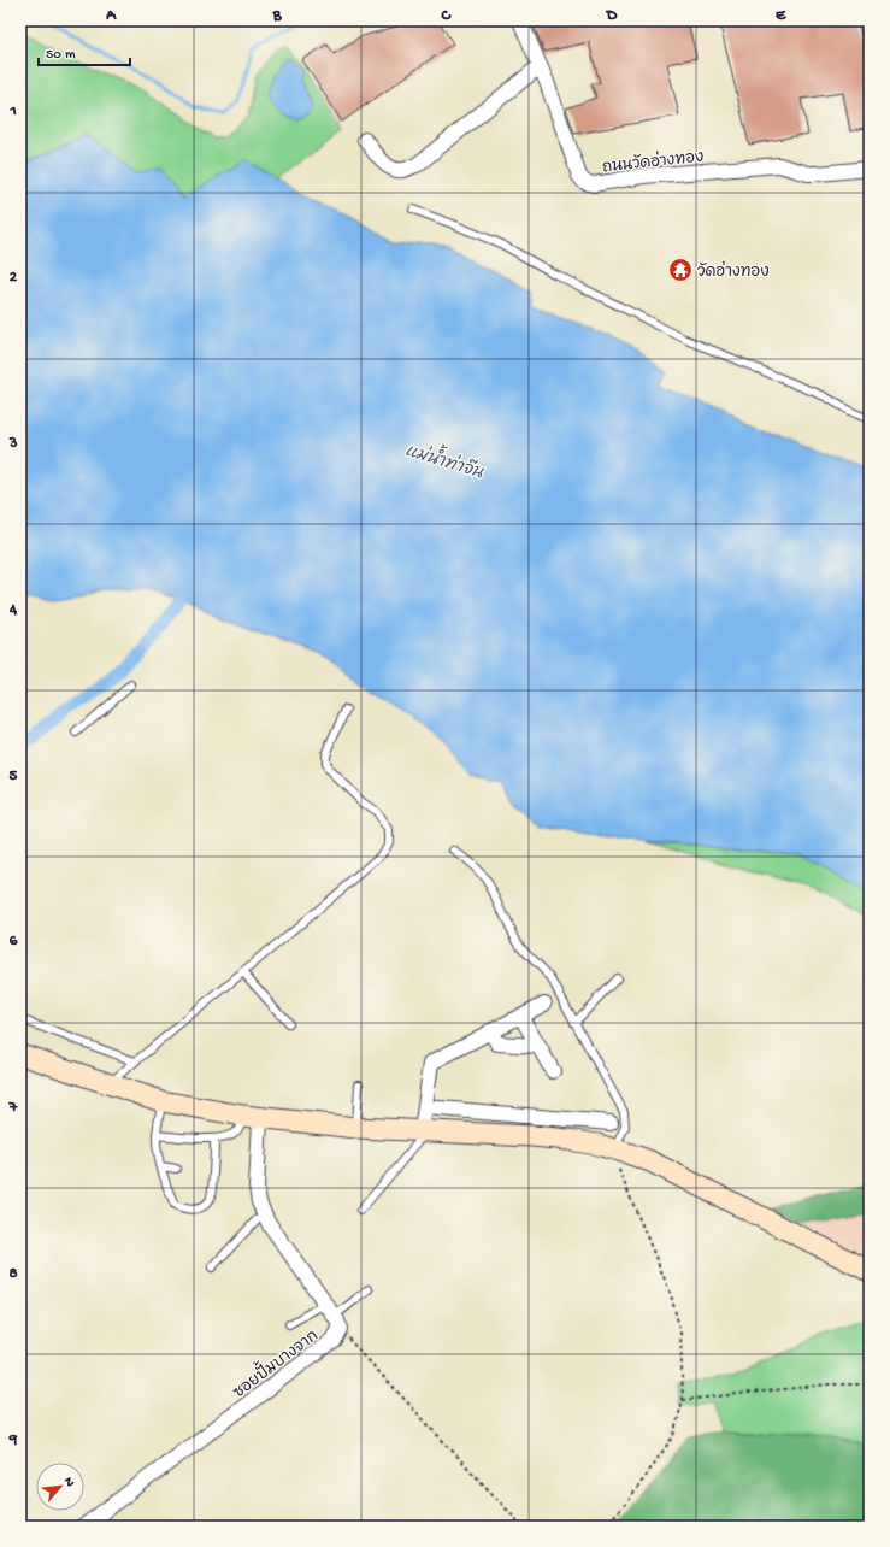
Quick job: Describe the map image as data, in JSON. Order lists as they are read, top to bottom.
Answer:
{
  "streets": {
    "street": ["ถนนวัดอ่างทอง", "ซอยปั้มบางจาก"]
  },
  "water": ["แม่น้ำท่าจีน"],
  "places": {
    "temple": ["วัดอ่างทอง"]
  },
  "scale_bar": "50 m",
  "north": "top right",
  "grid": {
    "columns": [
      "A",
      "B",
      "C",
      "D",
      "E"
    ],
    "rows": [
      "1",
      "2",
      "3",
      "4",
      "5",
      "6",
      "7",
      "8",
      "9"
    ]
  }
}
